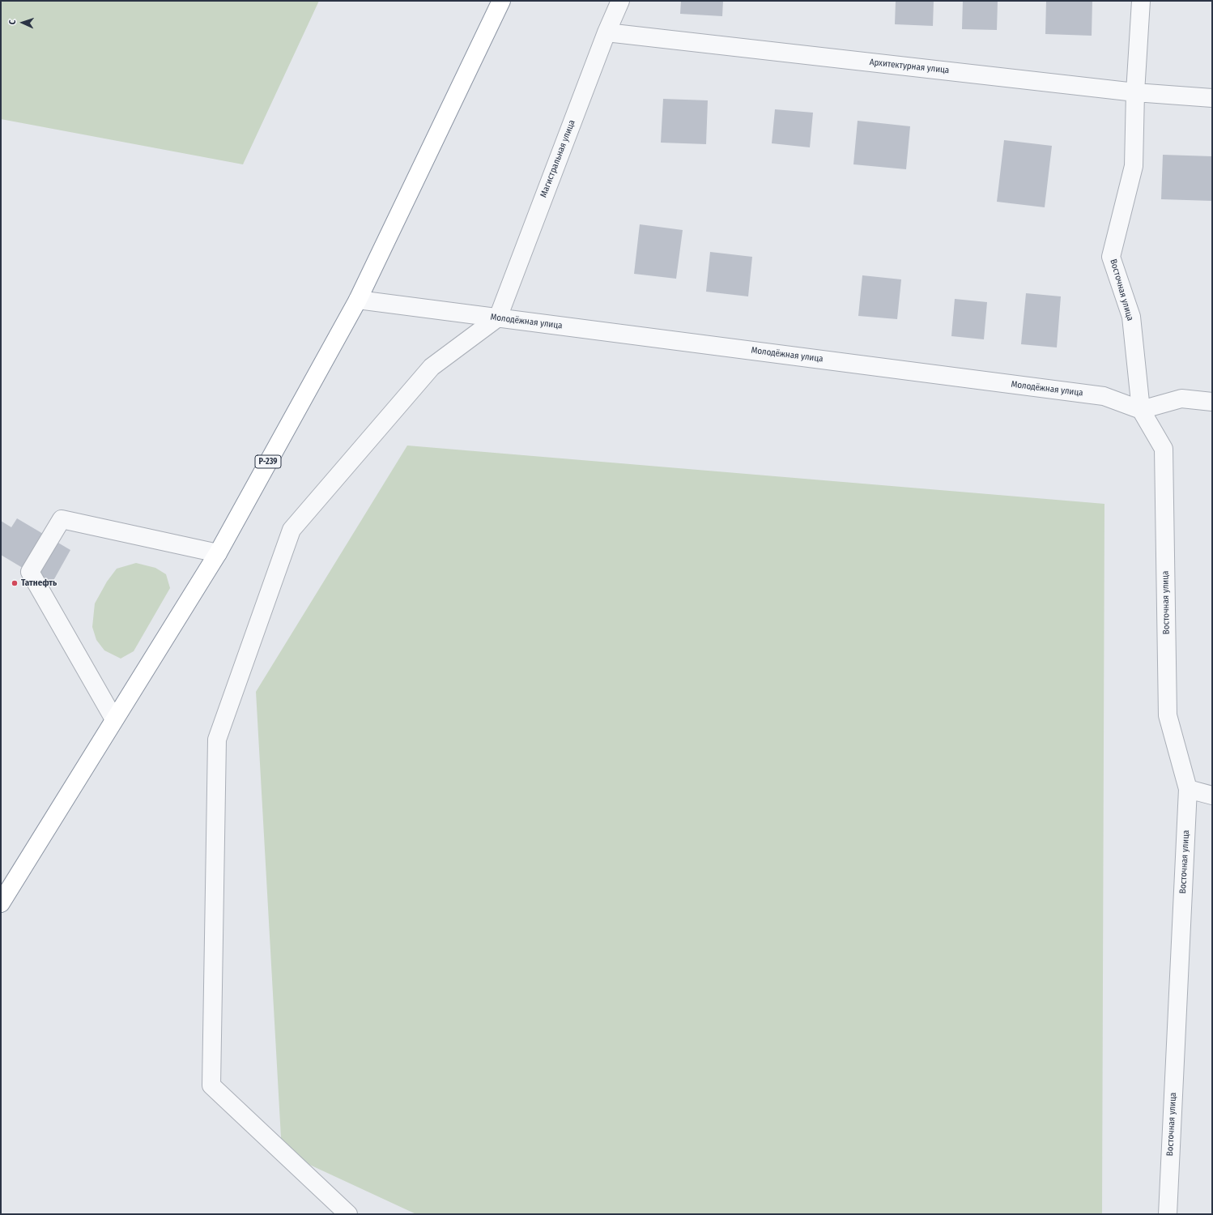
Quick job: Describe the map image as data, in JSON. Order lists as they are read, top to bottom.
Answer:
{
  "streets": {
    "highway": ["Р-239"],
    "street": [
      "Архитектурная улица",
      "Магистральная улица",
      "Восточная улица",
      "Молодёжная улица"
    ]
  },
  "crossings": [
    ["Архитектурная улица", "Магистральная улица"],
    ["Архитектурная улица", "Восточная улица"],
    ["Магистральная улица", "Молодёжная улица"],
    ["Восточная улица", "Молодёжная улица"],
    ["Молодёжная улица", "Р-239"]
  ],
  "places": ["Татнефть"],
  "north": "left"
}
